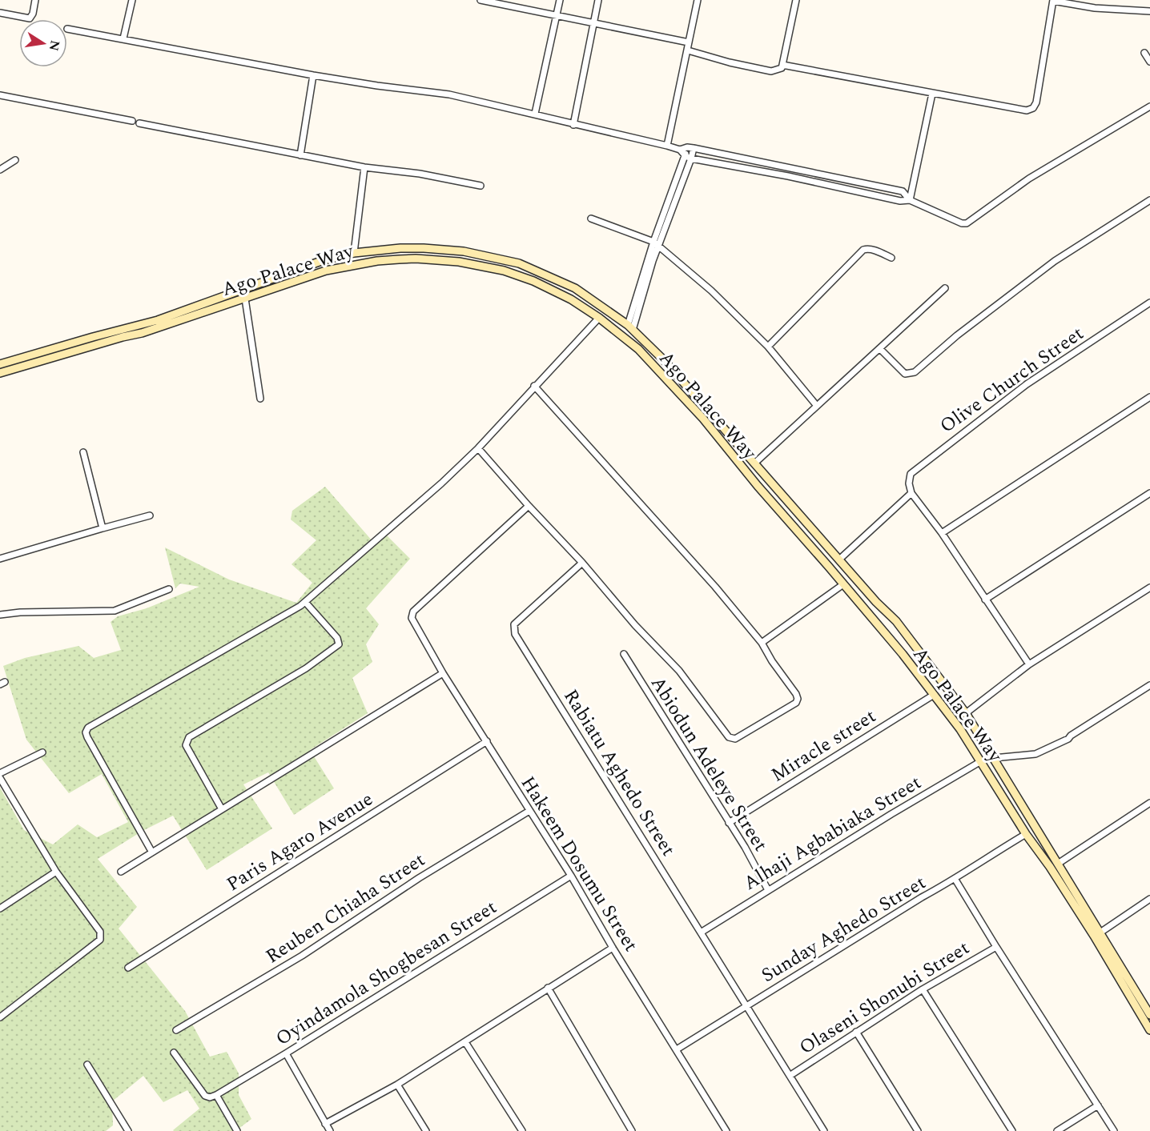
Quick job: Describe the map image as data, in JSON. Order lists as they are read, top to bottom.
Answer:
{
  "streets": {
    "main road": ["Ago Palace Way"],
    "street": [
      "Olive Church Street",
      "Miracle street",
      "Abiodun Adeleye Street",
      "Rabiatu Aghedo Street",
      "Alhaji Agbabiaka Street",
      "Paris Agaro Avenue",
      "Hakeem Dosumu Street",
      "Reuben Chiaha Street",
      "Sunday Aghedo Street",
      "Oyindamola Shogbesan Street",
      "Olaseni Shonubi Street"
    ]
  },
  "crossings": [
    ["Ago Palace Way", "Miracle street"],
    ["Ago Palace Way", "Alhaji Agbabiaka Street"],
    ["Ago Palace Way", "Sunday Aghedo Street"],
    ["Miracle street", "Abiodun Adeleye Street"],
    ["Abiodun Adeleye Street", "Alhaji Agbabiaka Street"],
    ["Rabiatu Aghedo Street", "Alhaji Agbabiaka Street"],
    ["Rabiatu Aghedo Street", "Sunday Aghedo Street"],
    ["Rabiatu Aghedo Street", "Olaseni Shonubi Street"],
    ["Paris Agaro Avenue", "Hakeem Dosumu Street"],
    ["Hakeem Dosumu Street", "Reuben Chiaha Street"],
    ["Hakeem Dosumu Street", "Sunday Aghedo Street"],
    ["Hakeem Dosumu Street", "Oyindamola Shogbesan Street"]
  ],
  "north": "right"
}
